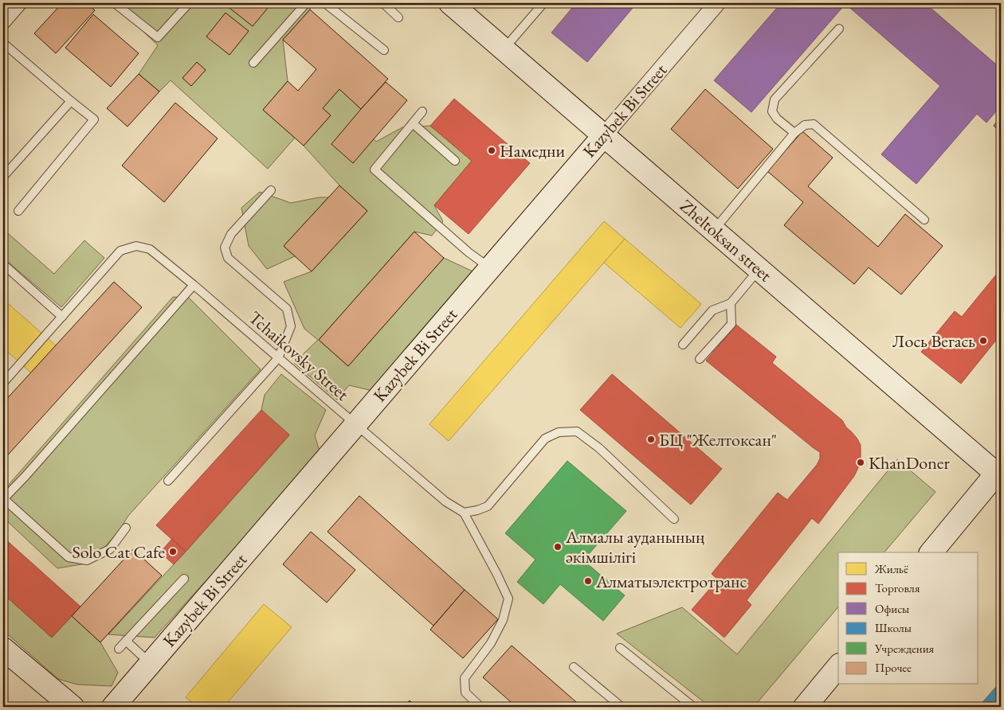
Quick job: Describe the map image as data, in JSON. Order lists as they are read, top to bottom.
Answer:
{
  "streets": {
    "main road": ["Kazybek Bi Street", "Zheltoksan street"],
    "lane": ["Tchaikovsky Street"]
  },
  "crossings": [
    ["Kazybek Bi Street", "Zheltoksan street"],
    ["Kazybek Bi Street", "Tchaikovsky Street"]
  ],
  "places": [
    "Намедни",
    "Лось Вегась",
    "БЦ \"Желтоксан\"",
    "KhanDoner",
    "Алмалы ауданының әкімшілігі",
    "Solo Cat Cafe",
    "Алматыэлектротранс"
  ],
  "legend": [
    "Жильё",
    "Торговля",
    "Офисы",
    "Школы",
    "Учреждения",
    "Прочее"
  ]
}
